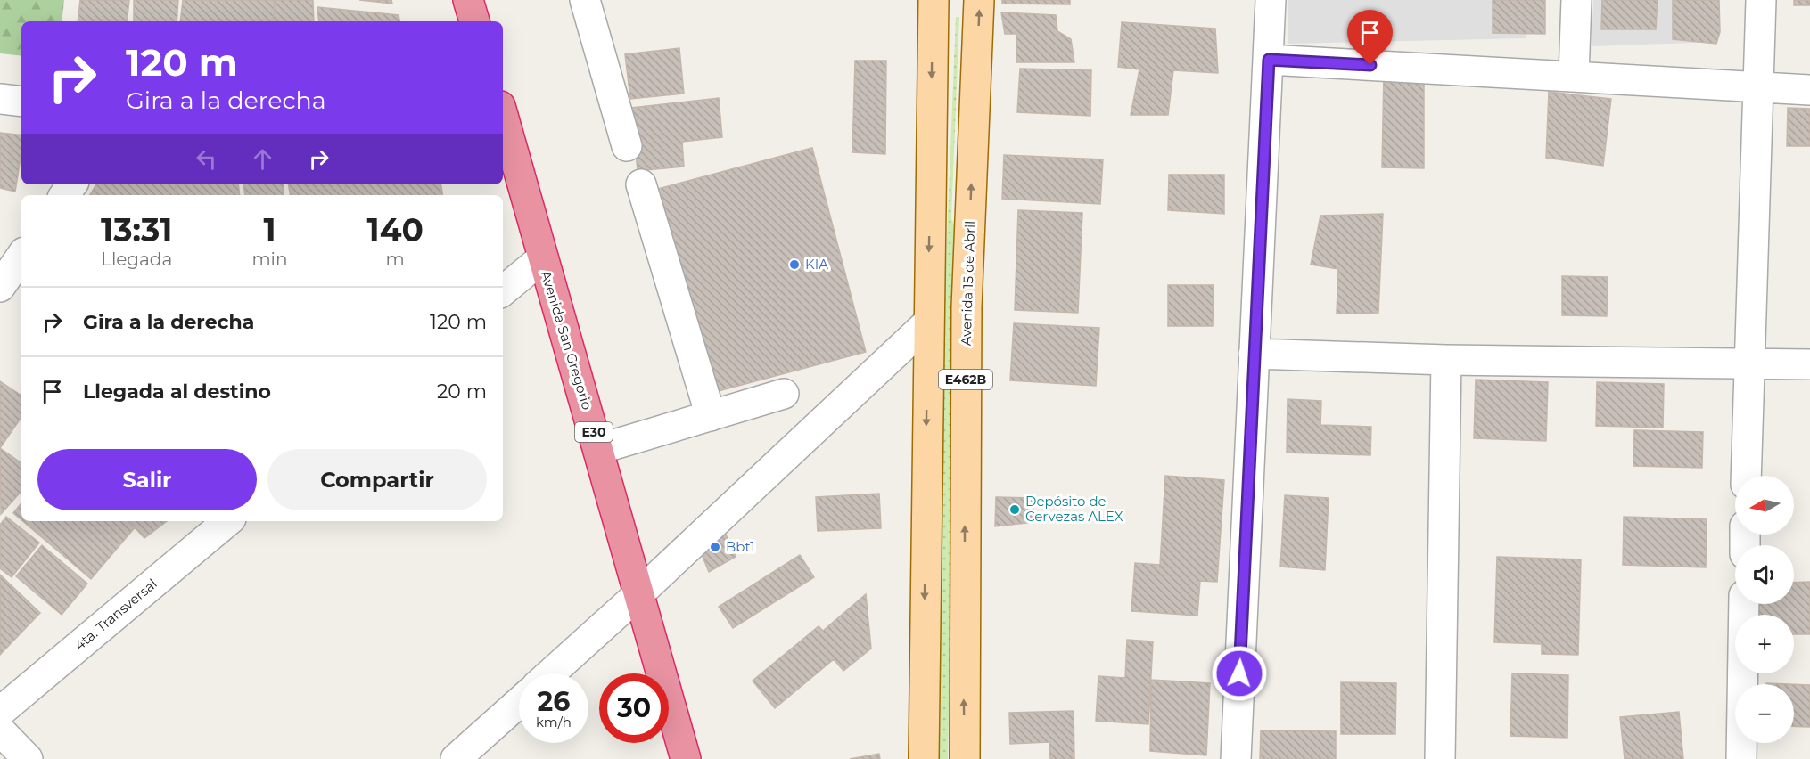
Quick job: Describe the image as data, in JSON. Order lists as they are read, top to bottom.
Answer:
{
  "streets": {
    "highway": ["Avenida San Gregorio", "E30"],
    "main road": ["Avenida 15 de Abril", "E462B"],
    "street": ["4ta. Transversal"]
  },
  "places": ["KIA", "Depósito de Cervezas ALEX", "Bbt1"],
  "north": "left",
  "page": {
    "turn": ["120 m", "Gira a la derecha"],
    "eta": [
      "13:31",
      "Llegada",
      "1",
      "min",
      "140",
      "m"
    ],
    "list": [
      {
        "name": "Gira a la derecha",
        "value": "120 m"
      },
      {
        "name": "Llegada al destino",
        "value": "20 m"
      }
    ],
    "buttons": ["Salir", "Compartir"],
    "map_buttons": ["+", "−"],
    "speed": "26 km/h",
    "limit": "30"
  }
}
